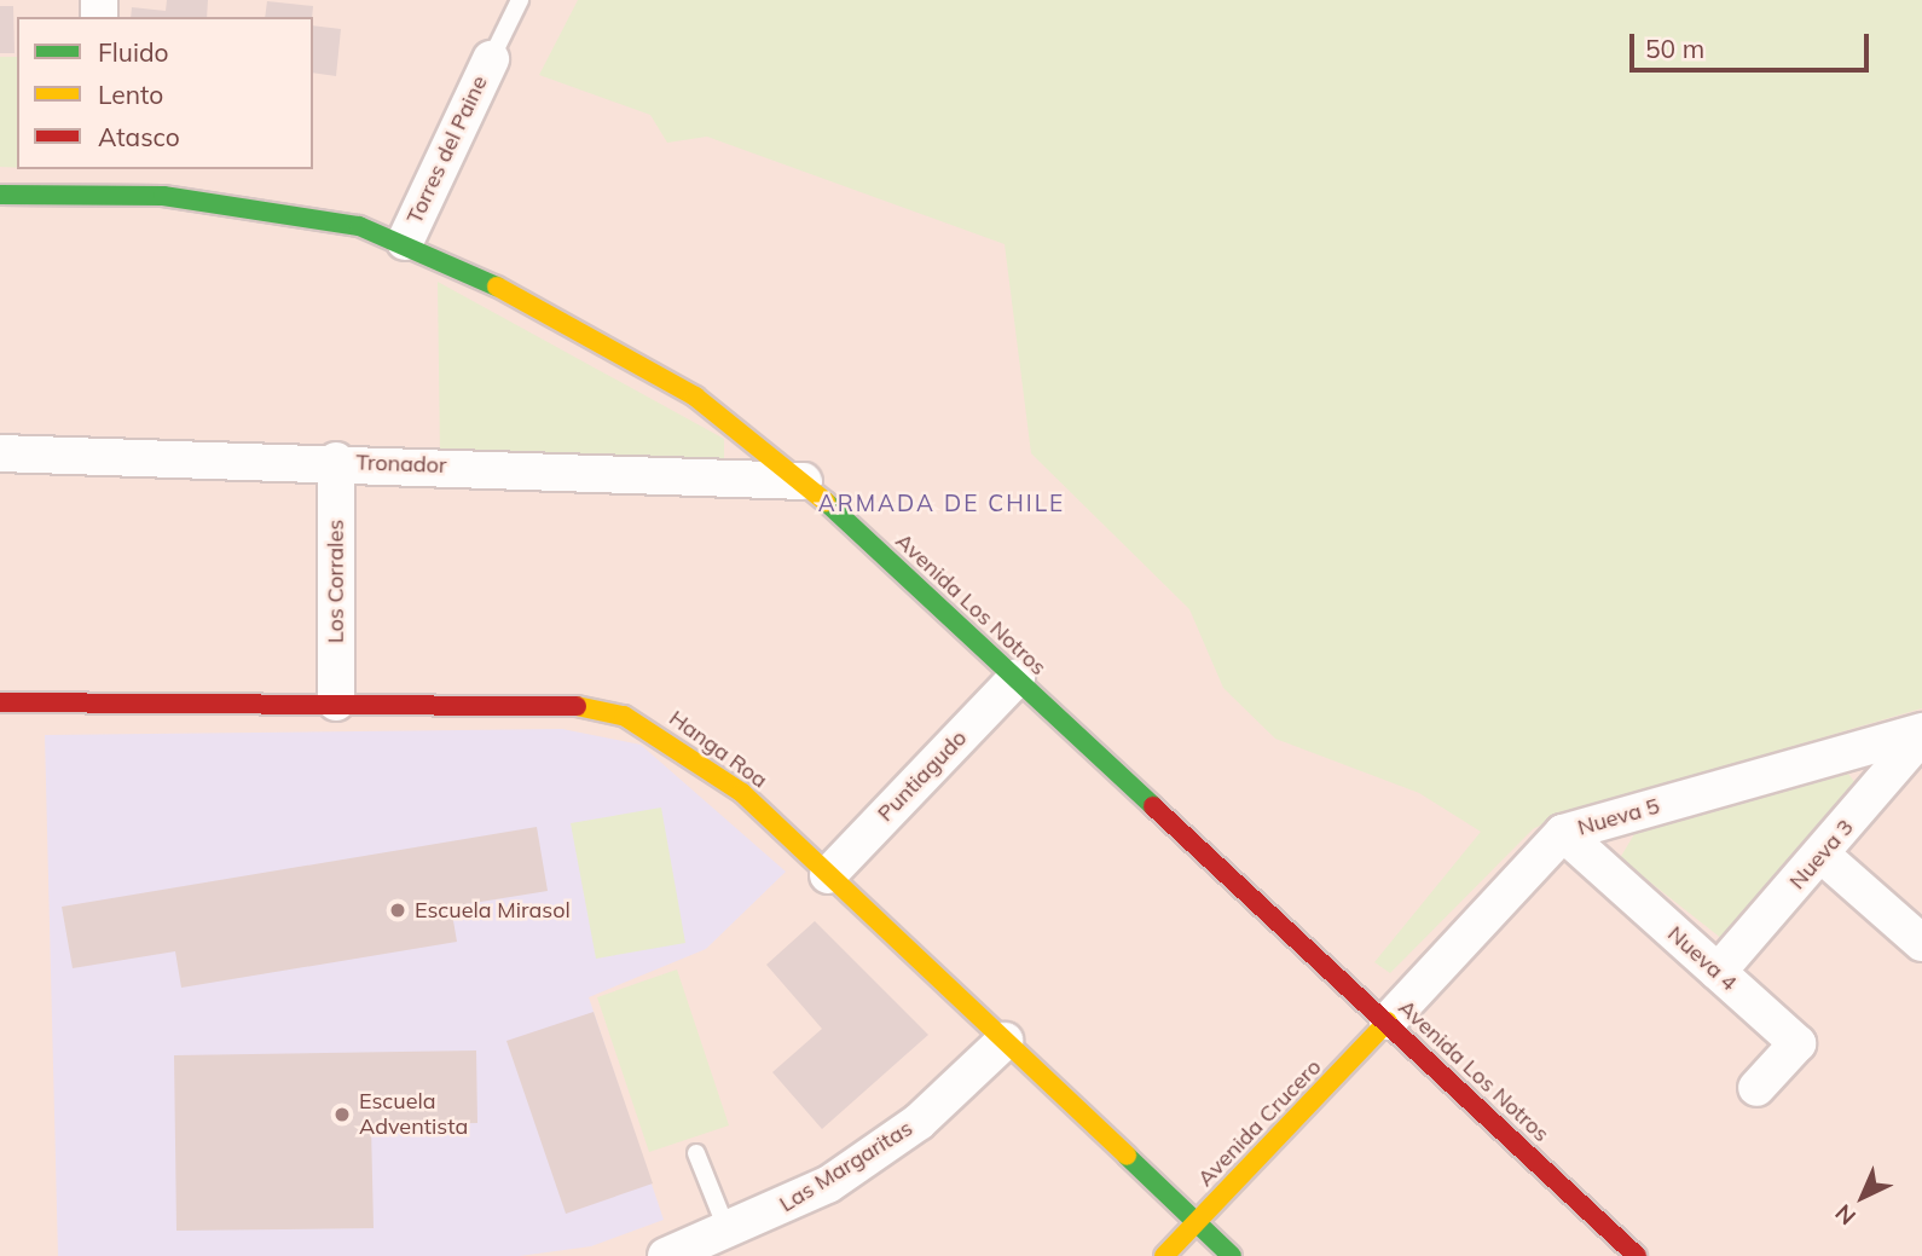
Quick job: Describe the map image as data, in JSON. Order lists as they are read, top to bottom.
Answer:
{
  "streets": {
    "main road": ["Avenida Los Notros", "Hanga Roa", "Avenida Crucero"],
    "street": [
      "Torres del Paine",
      "Tronador",
      "Los Corrales",
      "Puntiagudo",
      "Nueva 5",
      "Nueva 3",
      "Nueva 4",
      "Las Margaritas"
    ]
  },
  "crossings": [
    ["Torres del Paine", "Avenida Los Notros"],
    ["Tronador", "Los Corrales"],
    ["Tronador", "Avenida Los Notros"],
    ["Los Corrales", "Hanga Roa"],
    ["Avenida Los Notros", "Puntiagudo"],
    ["Avenida Los Notros", "Nueva 5"],
    ["Avenida Los Notros", "Avenida Crucero"],
    ["Hanga Roa", "Puntiagudo"],
    ["Hanga Roa", "Avenida Crucero"],
    ["Hanga Roa", "Las Margaritas"],
    ["Nueva 5", "Nueva 3"],
    ["Nueva 5", "Nueva 4"],
    ["Nueva 5", "Avenida Crucero"],
    ["Nueva 3", "Nueva 4"]
  ],
  "districts": ["ARMADA DE CHILE"],
  "places": ["Escuela Mirasol", "Escuela Adventista"],
  "legend": ["Fluido", "Lento", "Atasco"],
  "scale_bar": "50 m",
  "north": "bottom left"
}
